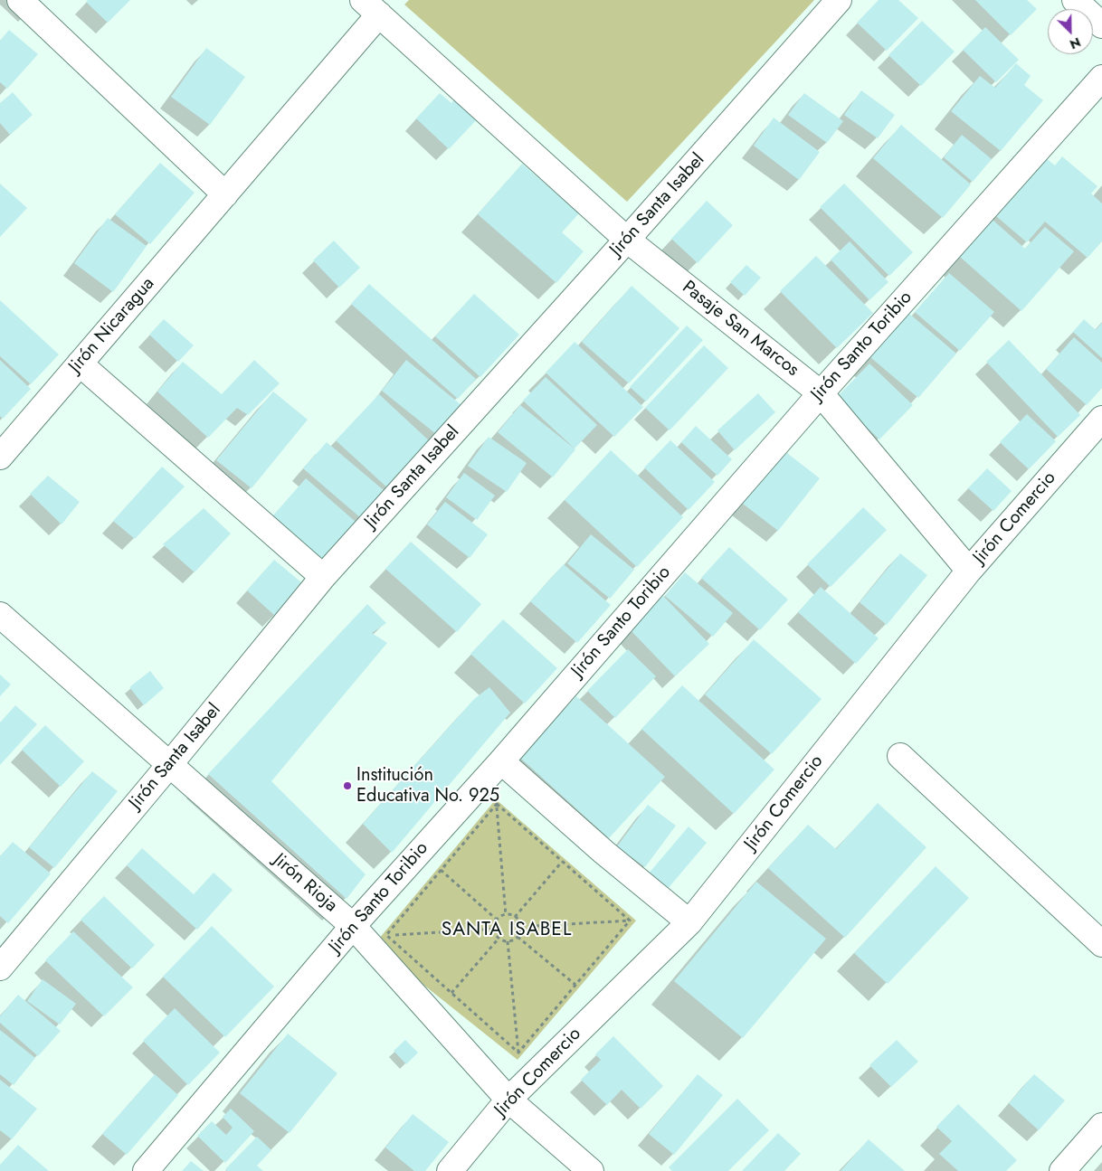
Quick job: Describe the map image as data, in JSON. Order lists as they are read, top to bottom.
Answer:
{
  "streets": {
    "street": [
      "Jirón Santa Isabel",
      "Jirón Nicaragua",
      "Pasaje San Marcos",
      "Jirón Santo Toribio",
      "Jirón Comercio",
      "Jirón Rioja"
    ]
  },
  "crossings": [
    ["Jirón Santa Isabel", "Pasaje San Marcos"],
    ["Jirón Santa Isabel", "Jirón Rioja"],
    ["Jirón Nicaragua", "Pasaje San Marcos"],
    ["Pasaje San Marcos", "Jirón Santo Toribio"],
    ["Pasaje San Marcos", "Jirón Comercio"],
    ["Jirón Santo Toribio", "Jirón Rioja"],
    ["Jirón Comercio", "Jirón Rioja"]
  ],
  "districts": ["SANTA ISABEL"],
  "places": ["Institución Educativa No. 925"],
  "north": "bottom right"
}
